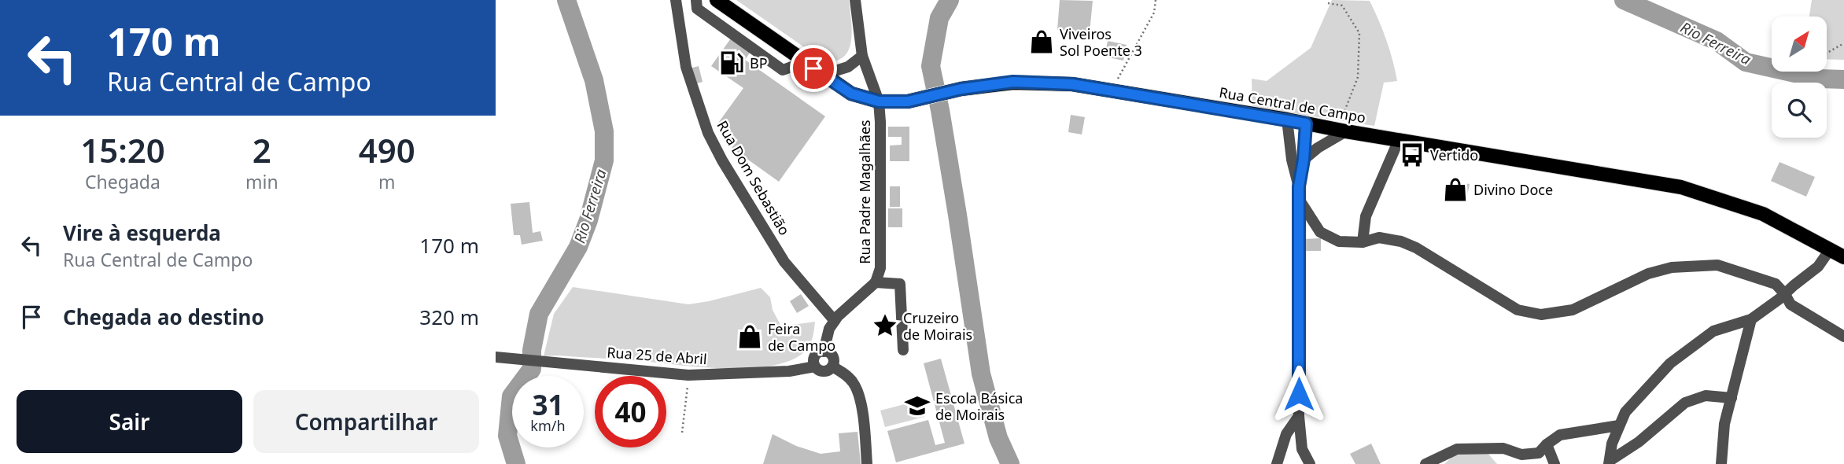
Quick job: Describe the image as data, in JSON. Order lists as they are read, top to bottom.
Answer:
{
  "streets": {
    "main road": ["Rua Central de Campo"],
    "street": ["Rua Dom Sebastião", "Rua Padre Magalhães", "Rua 25 de Abril"]
  },
  "crossings": [
    ["Rua Central de Campo", "Rua Padre Magalhães"]
  ],
  "water": ["Rio Ferreira"],
  "places": {
    "shop": ["Viveiros Sol Poente 3", "Divino Doce", "Feira de Campo"],
    "fuel station": ["BP"],
    "bus stop": ["Vertido"],
    "place": ["Cruzeiro de Moirais"],
    "school or university": ["Escola Básica de Moirais"]
  },
  "north": "top right",
  "page": {
    "turn": ["170 m", "Rua Central de Campo"],
    "eta": [
      "15:20",
      "Chegada",
      "2",
      "min",
      "490",
      "m"
    ],
    "list": [
      {
        "name": "Vire à esquerda",
        "note": "Rua Central de Campo",
        "value": "170 m"
      },
      {
        "name": "Chegada ao destino",
        "value": "320 m"
      }
    ],
    "speed": "31 km/h",
    "limit": "40",
    "buttons": ["Sair", "Compartilhar"]
  }
}
